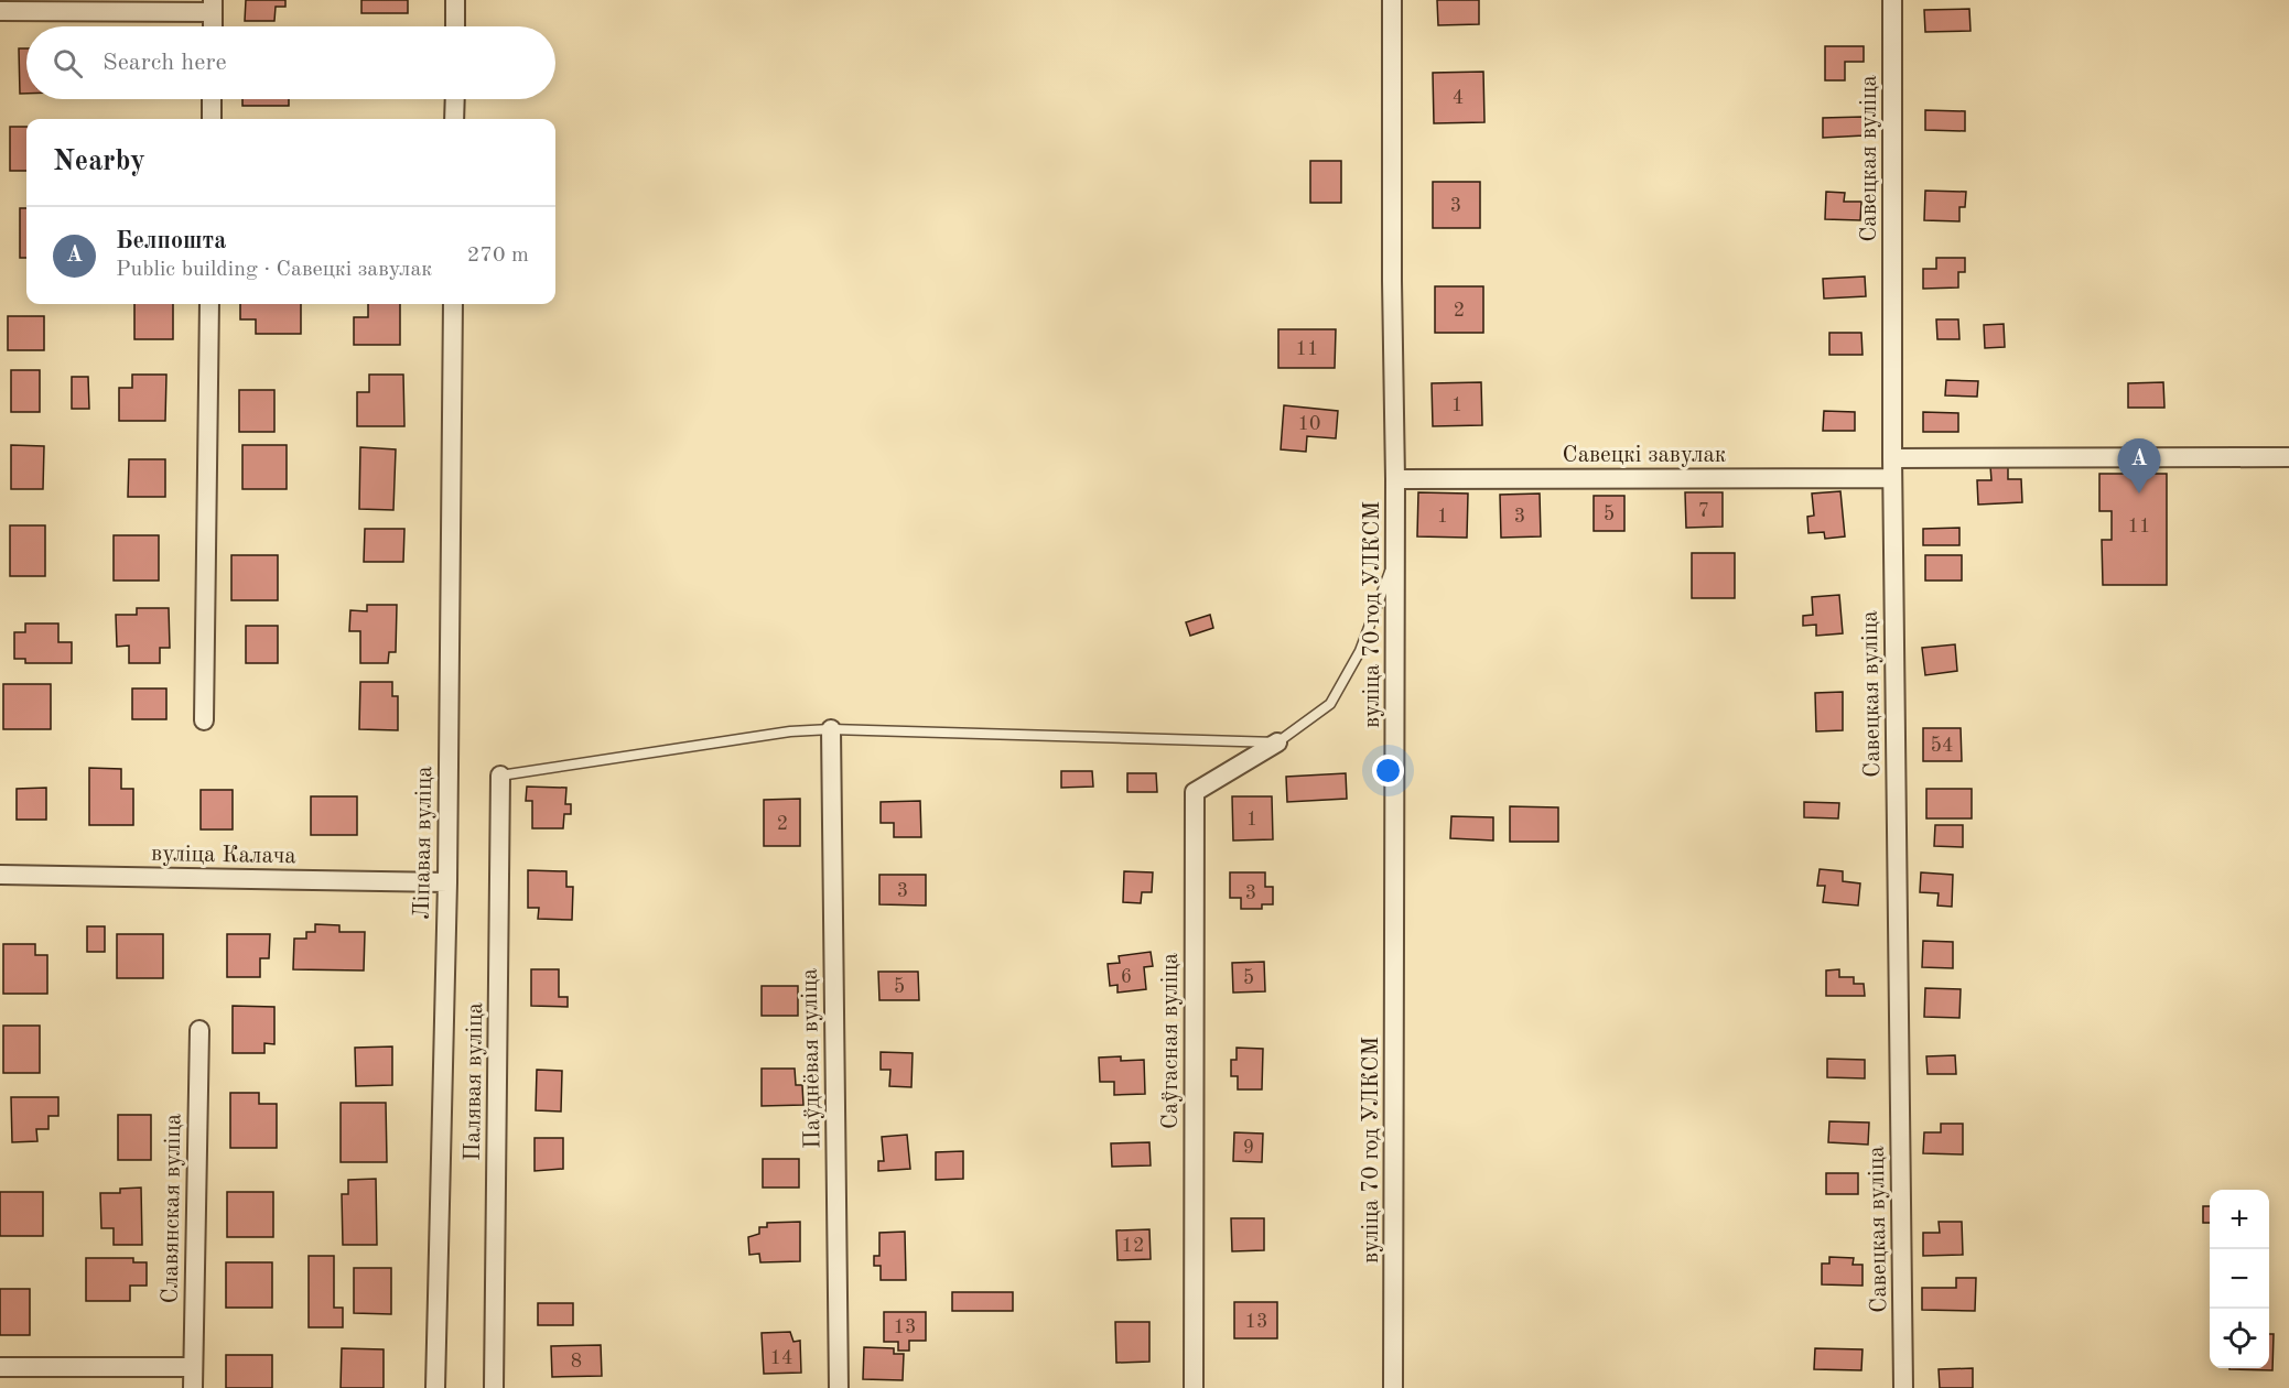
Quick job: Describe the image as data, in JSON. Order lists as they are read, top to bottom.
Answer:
{
  "streets": {
    "street": [
      "Савецкая вуліца",
      "Савецкі завулак",
      "вуліца 70 год УЛКСМ",
      "Ліпавая вуліца",
      "вуліца Калача",
      "Саўгасная вуліца",
      "Паўднёвая вуліца",
      "Палявая вуліца",
      "Славянская вуліца"
    ]
  },
  "crossings": [
    ["Савецкая вуліца", "Савецкі завулак"],
    ["Савецкі завулак", "вуліца 70 год УЛКСМ"],
    ["Ліпавая вуліца", "вуліца Калача"]
  ],
  "house_numbers": [
    "4",
    "3",
    "2",
    "11",
    "1",
    "10",
    "7",
    "5",
    "1",
    "3",
    "11",
    "54",
    "1",
    "2",
    "3",
    "3",
    "6",
    "5",
    "5",
    "9",
    "12",
    "13",
    "13",
    "14",
    "8"
  ],
  "page": {
    "search": "Search here",
    "heading": "Nearby",
    "list": [
      {
        "mark": "A",
        "name": "Белпошта",
        "note": "Public building · Савецкі завулак",
        "value": "270 m"
      }
    ],
    "pins": "A",
    "map_buttons": ["+", "−"]
  }
}
